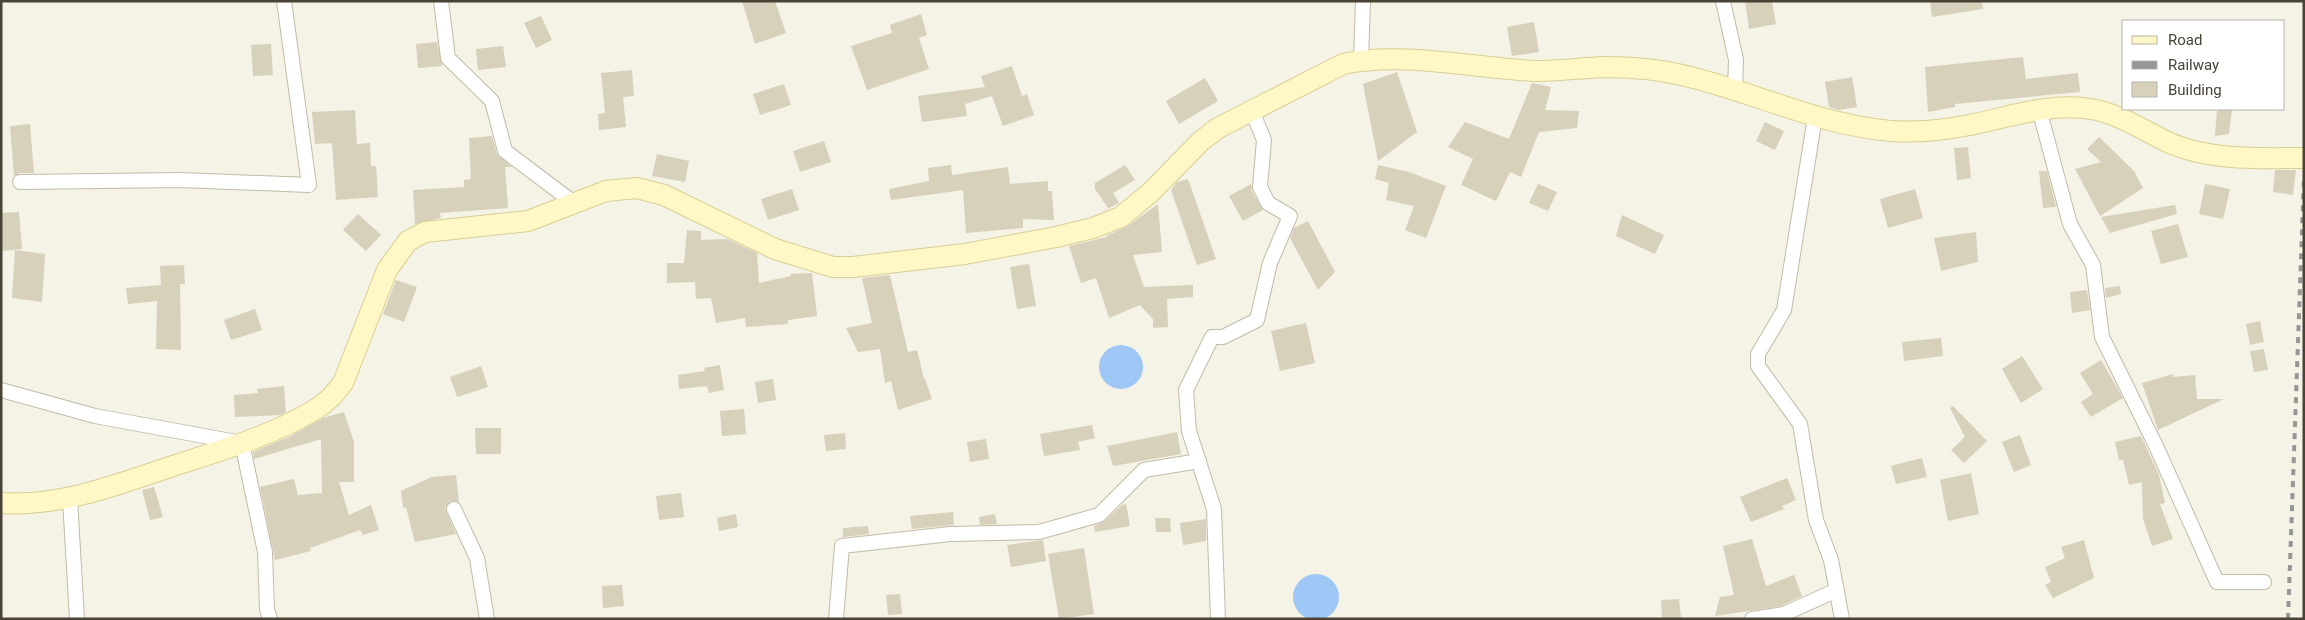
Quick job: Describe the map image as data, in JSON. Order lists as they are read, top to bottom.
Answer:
{
  "legend": ["Road", "Railway", "Building"]
}
